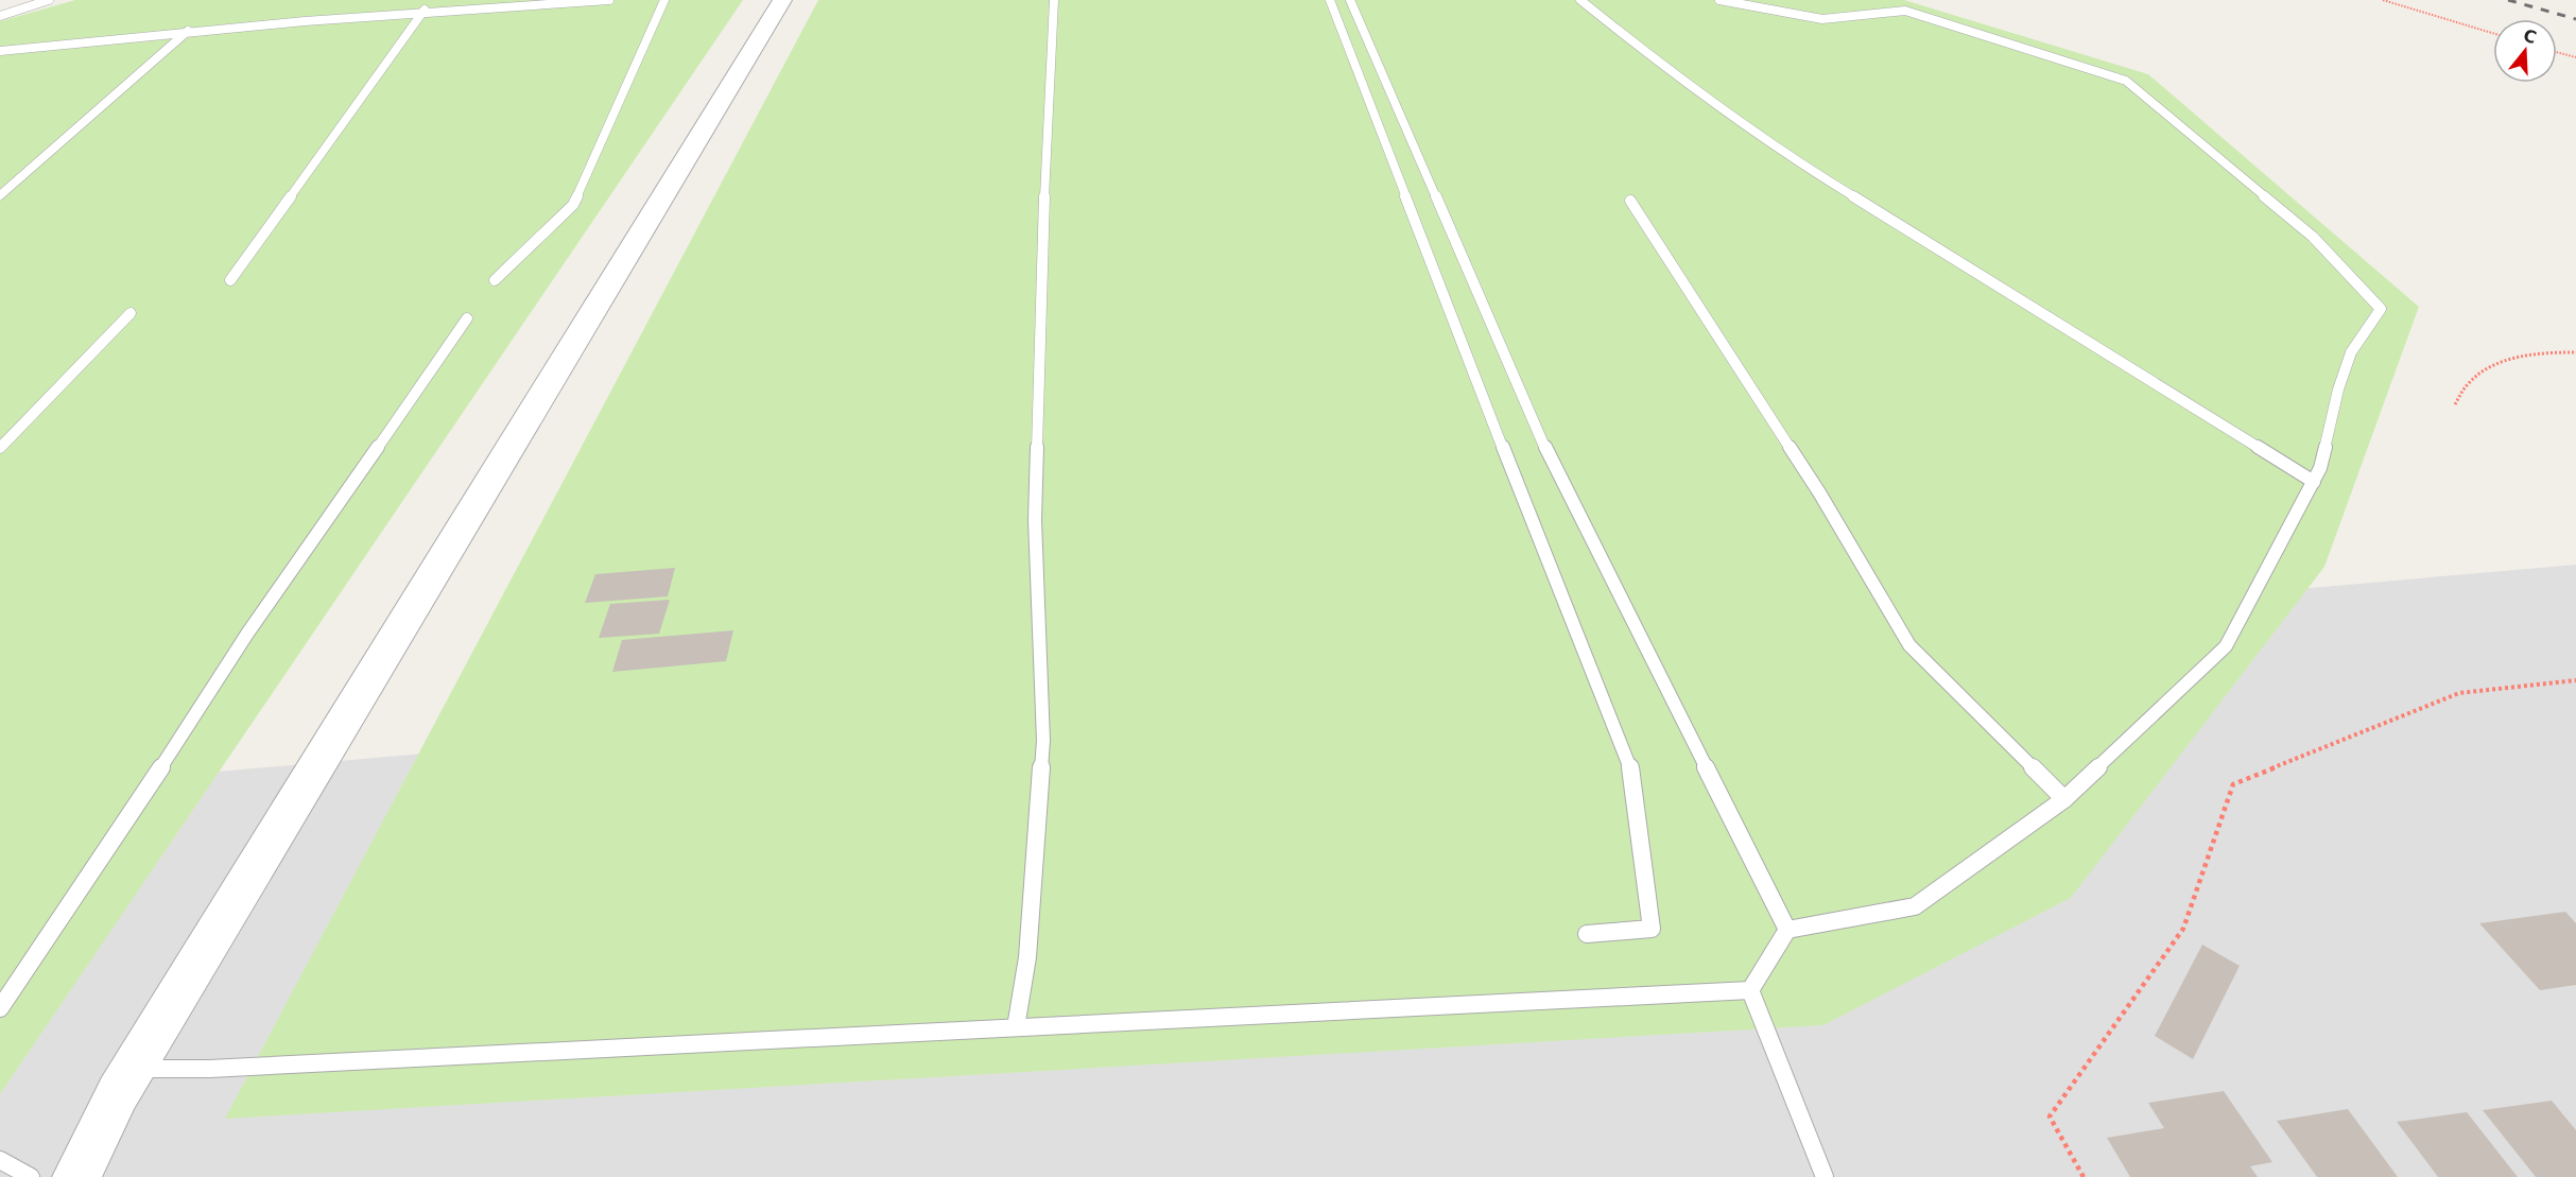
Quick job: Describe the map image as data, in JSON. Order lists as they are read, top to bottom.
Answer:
{
  "north": "top"
}
